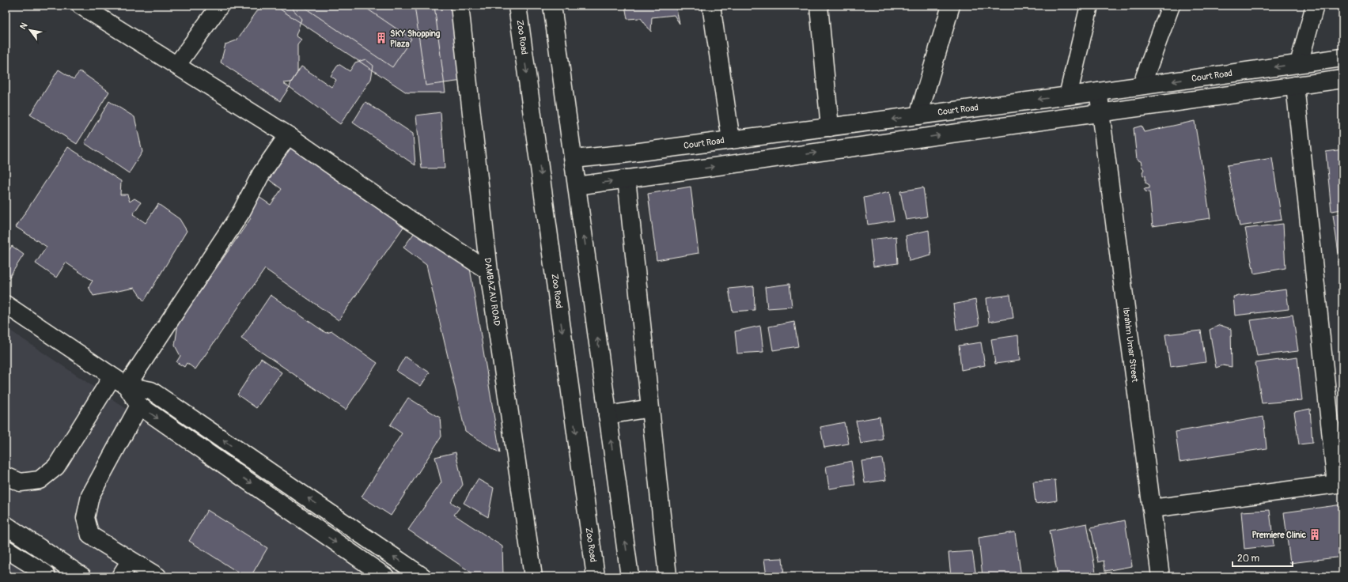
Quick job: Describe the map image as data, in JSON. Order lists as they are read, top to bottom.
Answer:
{
  "streets": {
    "street": [
      "Zoo Road",
      "Court Road",
      "DAMBAZAU ROAD",
      "Ibrahim Umar Street"
    ]
  },
  "crossings": [
    ["Court Road", "Ibrahim Umar Street"]
  ],
  "places": {
    "building": ["SKY Shopping Plaza", "Premiere Clinic"]
  },
  "scale_bar": "20 m",
  "north": "top left"
}
